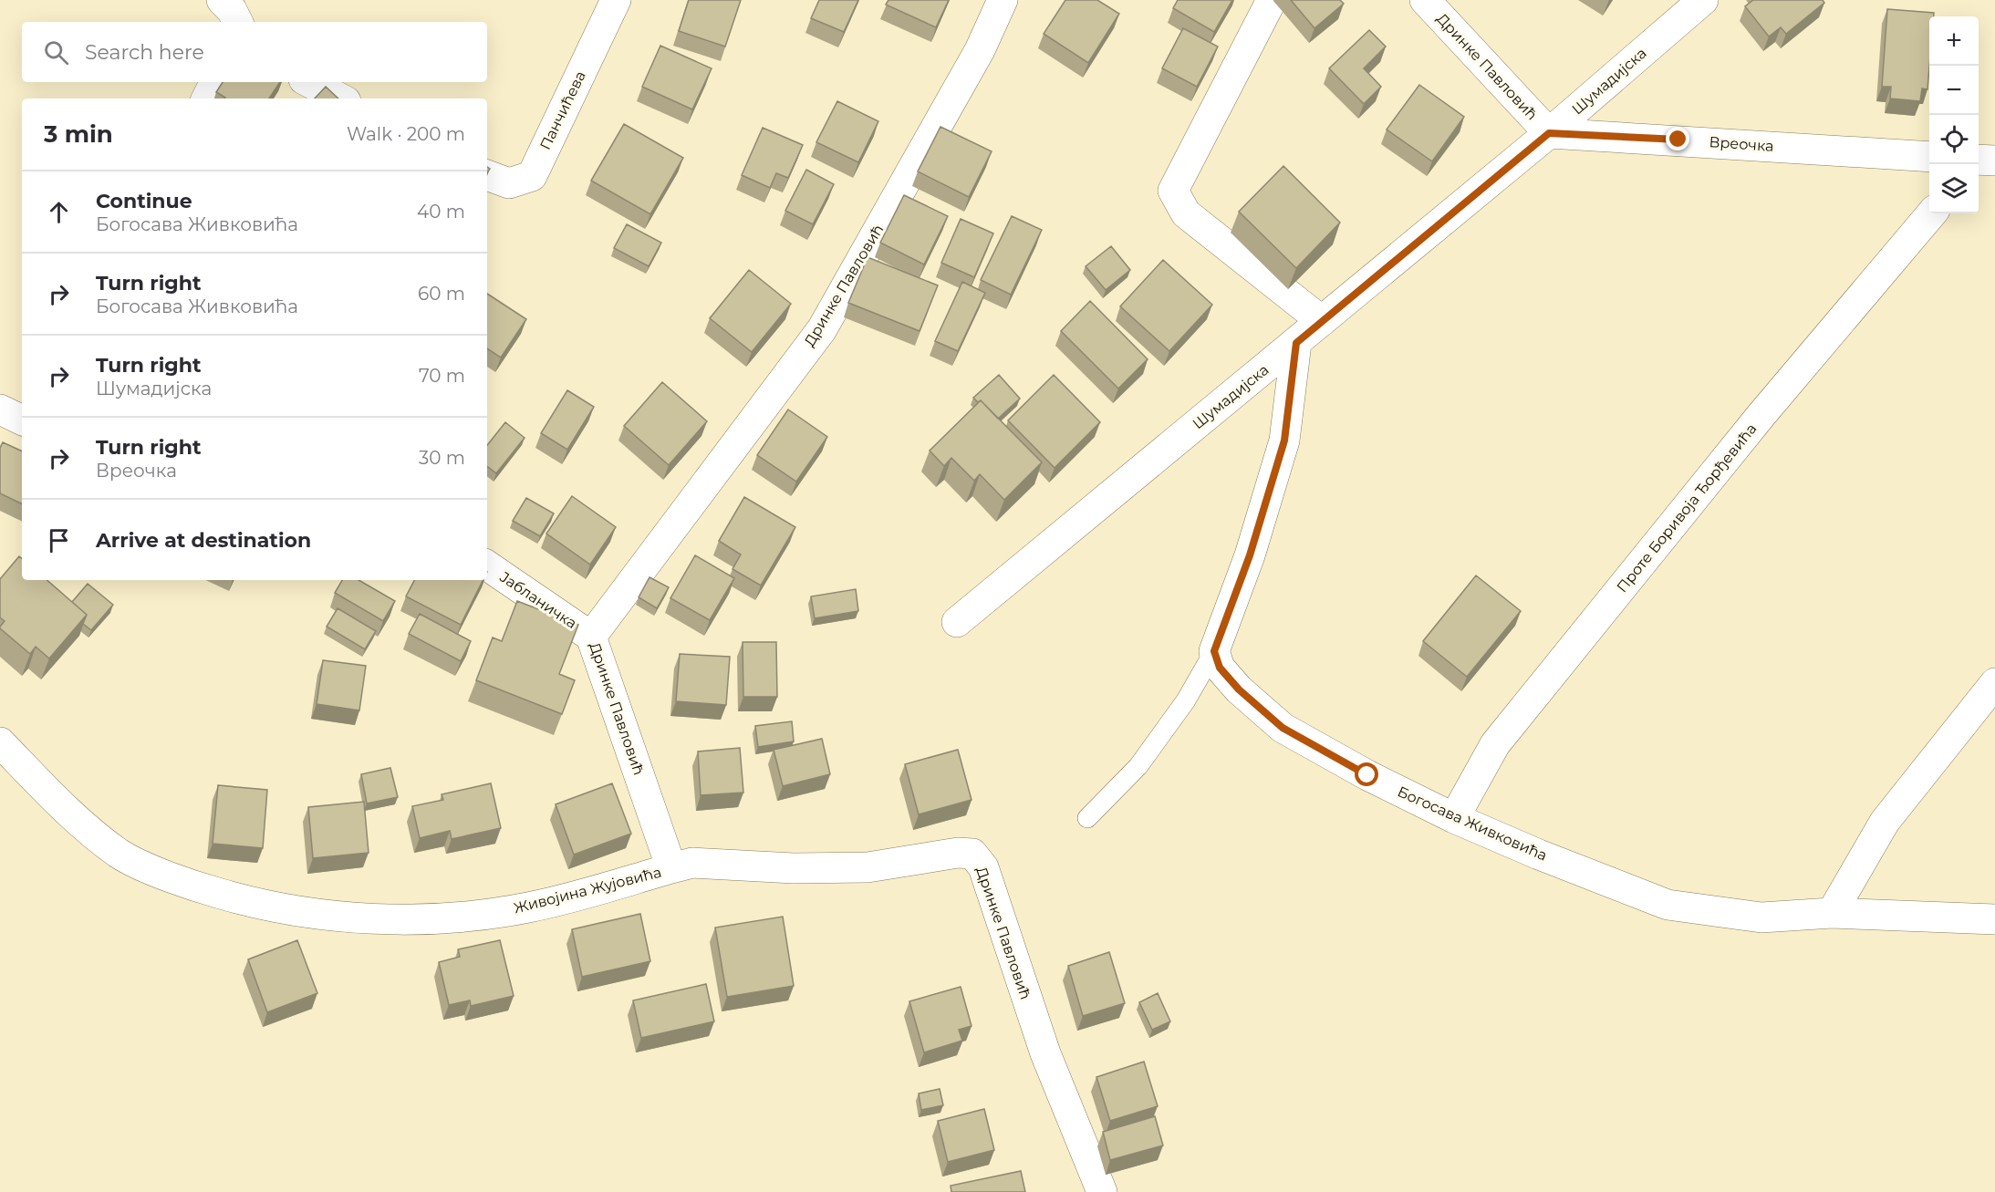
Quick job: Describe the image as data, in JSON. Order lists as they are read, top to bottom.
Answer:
{
  "streets": {
    "street": [
      "Дринке Павловић",
      "Шумадијска",
      "Панчићева",
      "Вреочка",
      "Проте Боривоја Ђорђевића",
      "Јабланичка",
      "Богосава Живковића",
      "Живојина Жујовића"
    ]
  },
  "crossings": [
    ["Дринке Павловић", "Шумадијска"],
    ["Дринке Павловић", "Вреочка"],
    ["Дринке Павловић", "Јабланичка"],
    ["Дринке Павловић", "Живојина Жујовића"],
    ["Шумадијска", "Вреочка"],
    ["Проте Боривоја Ђорђевића", "Богосава Живковића"]
  ],
  "page": {
    "map_buttons": ["+", "−"],
    "search": "Search here",
    "heading": ["3 min", "Walk · 200 m"],
    "list": [
      ["Continue", "Богосава Живковића", "40 m"],
      ["Turn right", "Богосава Живковића", "60 m"],
      ["Turn right", "Шумадијска", "70 m"],
      ["Turn right", "Вреочка", "30 m"],
      "Arrive at destination"
    ]
  }
}
